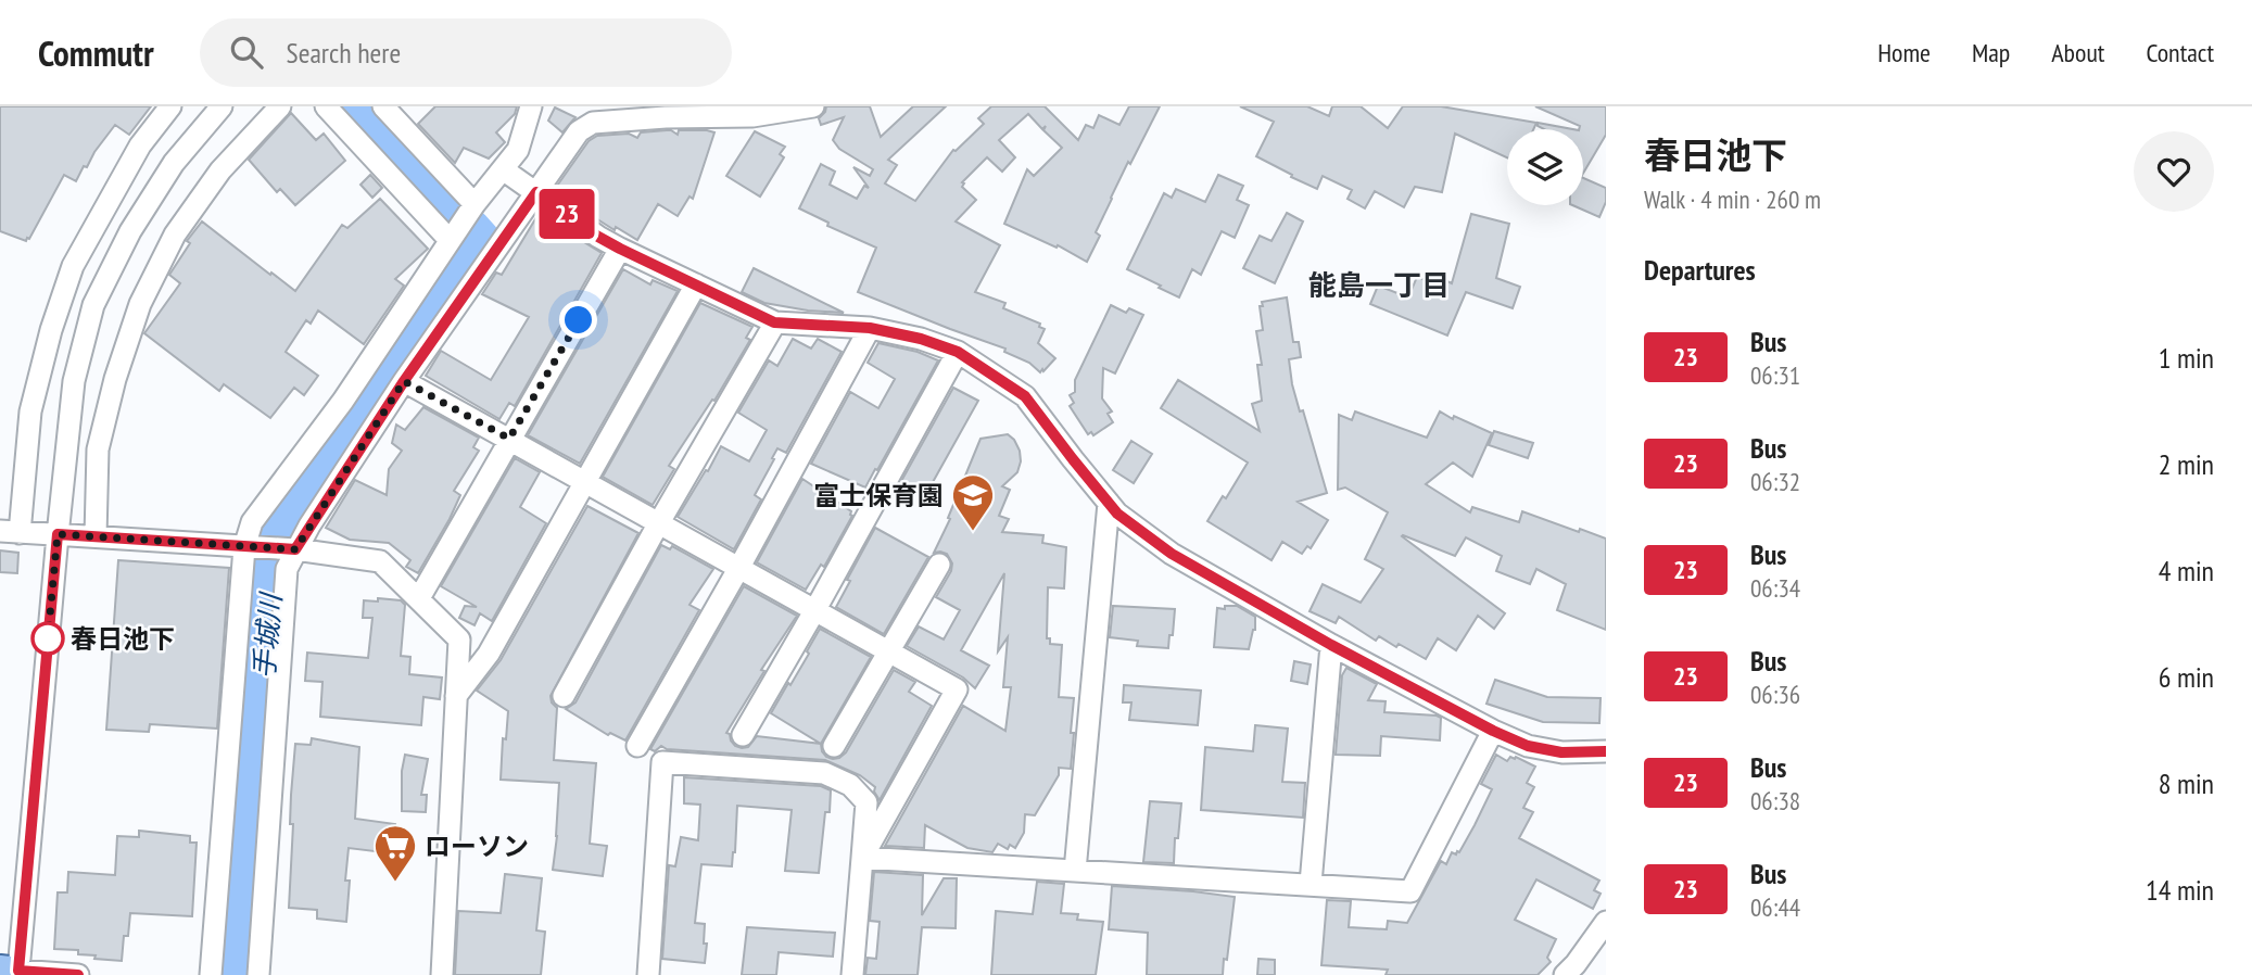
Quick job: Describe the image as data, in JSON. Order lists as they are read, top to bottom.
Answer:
{
  "districts": ["能島一丁目"],
  "water": ["手城川"],
  "places": {
    "school or university": ["富士保育園"],
    "other": ["春日池下"],
    "supermarket": ["ローソン"]
  },
  "lines": ["bus line 23"],
  "page": {
    "header": "Commutr",
    "search": "Search here",
    "nav": [
      "Home",
      "Map",
      "About",
      "Contact"
    ],
    "on_map": "23",
    "heading": [
      ["春日池下", "Walk · 4 min · 260 m"],
      "Departures"
    ],
    "list": [
      {
        "mark": "23",
        "name": "Bus",
        "note": "06:31",
        "value": "1 min"
      },
      {
        "mark": "23",
        "name": "Bus",
        "note": "06:32",
        "value": "2 min"
      },
      {
        "mark": "23",
        "name": "Bus",
        "note": "06:34",
        "value": "4 min"
      },
      {
        "mark": "23",
        "name": "Bus",
        "note": "06:36",
        "value": "6 min"
      },
      {
        "mark": "23",
        "name": "Bus",
        "note": "06:38",
        "value": "8 min"
      },
      {
        "mark": "23",
        "name": "Bus",
        "note": "06:44",
        "value": "14 min"
      }
    ]
  }
}
